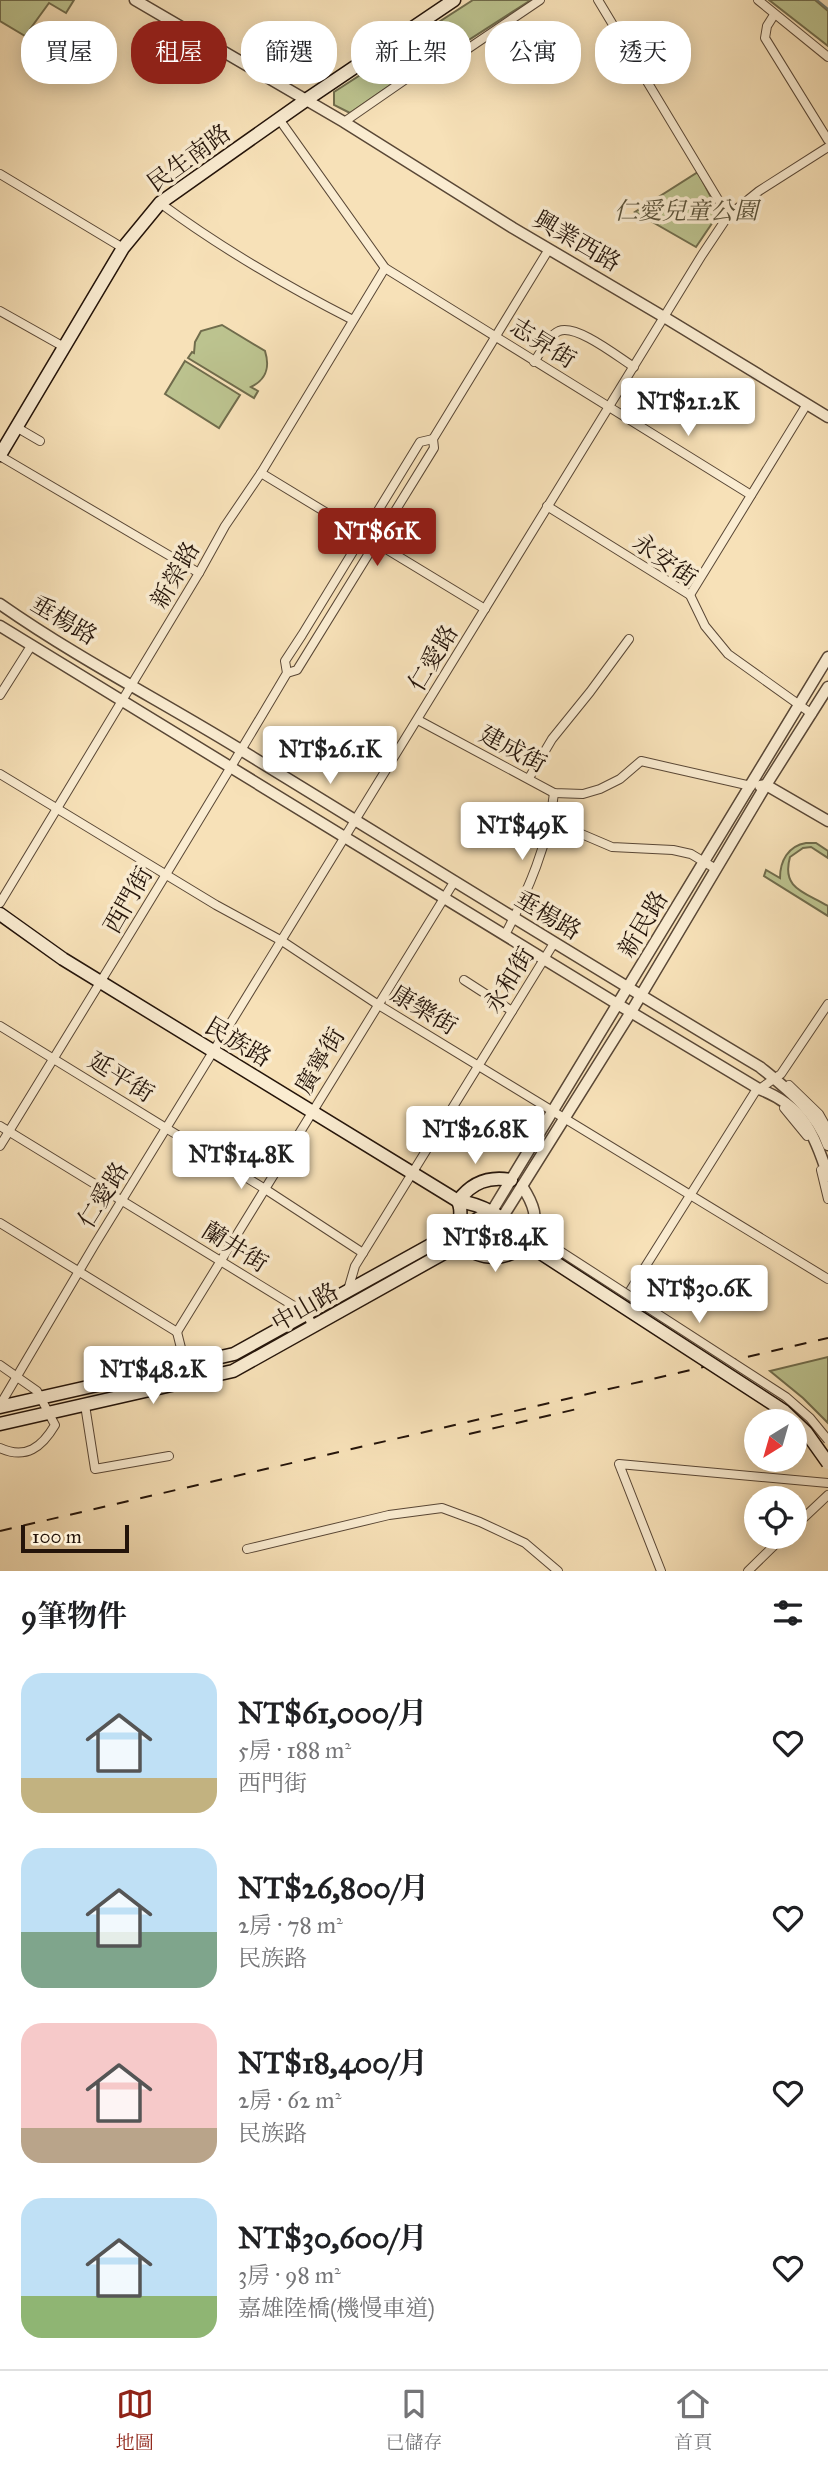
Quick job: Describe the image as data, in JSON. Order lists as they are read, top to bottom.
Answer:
{
  "streets": {
    "main road": ["民生南路", "民族路", "中山路"],
    "street": [
      "興業西路",
      "志昇街",
      "永安街",
      "新榮路",
      "垂楊路",
      "仁愛路",
      "建成街",
      "西門街",
      "新民路",
      "永和街",
      "康樂街",
      "廣寧街",
      "延平街",
      "蘭井街"
    ]
  },
  "crossings": [
    ["民生南路", "興業西路"],
    ["興業西路", "仁愛路"],
    ["興業西路", "西門街"],
    ["志昇街", "新榮路"],
    ["志昇街", "仁愛路"],
    ["志昇街", "西門街"],
    ["永安街", "仁愛路"],
    ["永安街", "新民路"],
    ["新榮路", "垂楊路"],
    ["新榮路", "康樂街"],
    ["垂楊路", "仁愛路"],
    ["垂楊路", "西門街"],
    ["垂楊路", "新民路"],
    ["垂楊路", "永和街"],
    ["垂楊路", "廣寧街"],
    ["仁愛路", "建成街"],
    ["仁愛路", "康樂街"],
    ["仁愛路", "民族路"],
    ["仁愛路", "延平街"],
    ["仁愛路", "蘭井街"],
    ["仁愛路", "中山路"],
    ["建成街", "新民路"],
    ["西門街", "康樂街"],
    ["西門街", "民族路"],
    ["西門街", "延平街"],
    ["西門街", "蘭井街"],
    ["新民路", "康樂街"],
    ["新民路", "民族路"],
    ["新民路", "中山路"],
    ["永和街", "康樂街"],
    ["永和街", "民族路"],
    ["永和街", "延平街"],
    ["永和街", "中山路"],
    ["康樂街", "廣寧街"],
    ["民族路", "廣寧街"],
    ["民族路", "中山路"],
    ["廣寧街", "延平街"],
    ["廣寧街", "蘭井街"],
    ["蘭井街", "中山路"]
  ],
  "parks": ["仁愛兒童公園"],
  "scale_bar": "100 m",
  "north": "bottom left",
  "page": {
    "chip": [
      "買屋",
      "租屋",
      "篩選",
      "新上架",
      "公寓",
      "透天"
    ],
    "price": [
      "NT$21.2K",
      "NT$61K",
      "NT$26.1K",
      "NT$49K",
      "NT$26.8K",
      "NT$14.8K",
      "NT$18.4K",
      "NT$30.6K",
      "NT$48.2K"
    ],
    "scale": "100 m",
    "heading": "9筆物件",
    "list": [
      {
        "name": "NT$61,000/月",
        "note": "5房 · 188 m² · 西門街"
      },
      {
        "name": "NT$26,800/月",
        "note": "2房 · 78 m² · 民族路"
      },
      {
        "name": "NT$18,400/月",
        "note": "2房 · 62 m² · 民族路"
      },
      {
        "name": "NT$30,600/月",
        "note": "3房 · 98 m² · 嘉雄陸橋(機慢車道)"
      }
    ],
    "tabs": ["地圖", "已儲存", "首頁"]
  }
}
